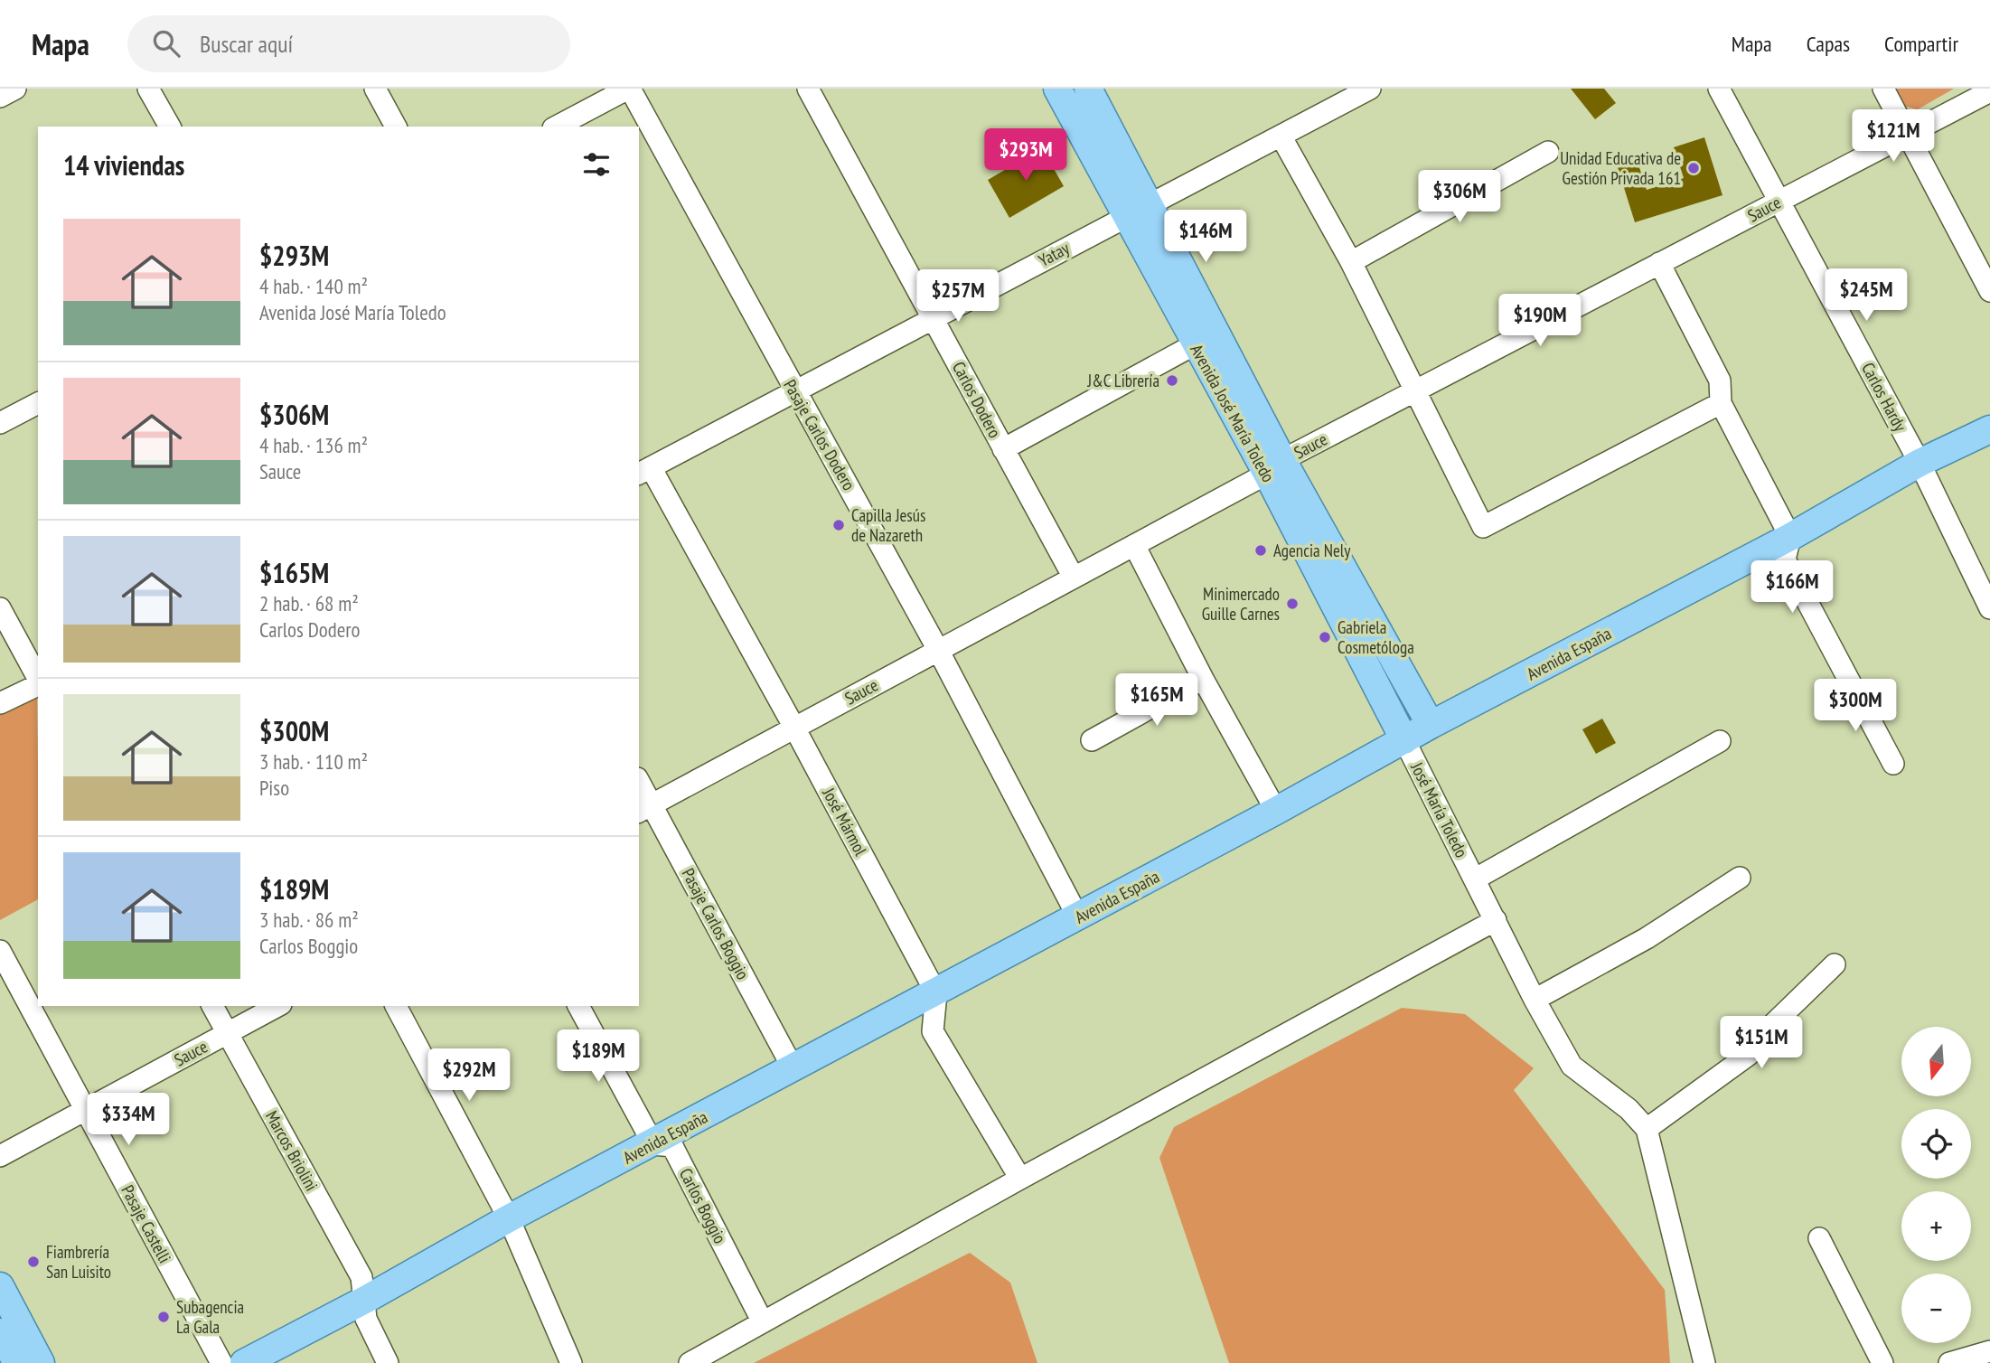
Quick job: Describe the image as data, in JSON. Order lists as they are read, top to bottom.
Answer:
{
  "streets": {
    "main road": ["Avenida José María Toledo", "Avenida España"],
    "street": [
      "Sauce",
      "Yatay",
      "Carlos Hardy",
      "Carlos Dodero",
      "Pasaje Carlos Dodero",
      "José María Toledo",
      "José Mármol",
      "Pasaje Carlos Boggio",
      "Marcos Briolini",
      "Carlos Boggio",
      "Pasaje Castelli"
    ]
  },
  "crossings": [
    ["Sauce", "Carlos Hardy"],
    ["Sauce", "Carlos Dodero"],
    ["Sauce", "Avenida José María Toledo"],
    ["Sauce", "Pasaje Carlos Dodero"],
    ["Sauce", "José Mármol"],
    ["Sauce", "Pasaje Carlos Boggio"],
    ["Sauce", "Marcos Briolini"],
    ["Sauce", "Pasaje Castelli"],
    ["Yatay", "Carlos Dodero"],
    ["Yatay", "Avenida José María Toledo"],
    ["Yatay", "Pasaje Carlos Dodero"],
    ["Yatay", "José Mármol"],
    ["Carlos Hardy", "Avenida España"],
    ["Avenida José María Toledo", "Avenida España"],
    ["Avenida José María Toledo", "José María Toledo"],
    ["Pasaje Carlos Dodero", "Avenida España"],
    ["Avenida España", "José María Toledo"],
    ["Avenida España", "José Mármol"],
    ["Avenida España", "Pasaje Carlos Boggio"],
    ["Avenida España", "Marcos Briolini"],
    ["Avenida España", "Carlos Boggio"]
  ],
  "places": [
    "Unidad Educativa de Gestión Privada 161",
    "J&C Librería",
    "Capilla Jesús de Nazareth",
    "Agencia Nely",
    "Minimercado Guille Carnes",
    "Gabriela Cosmetóloga",
    "Fiambrería San Luisito",
    "Subagencia La Gala"
  ],
  "north": "bottom",
  "page": {
    "header": "Mapa",
    "search": "Buscar aquí",
    "nav": ["Mapa", "Capas", "Compartir"],
    "price": [
      "$121M",
      "$293M",
      "$306M",
      "$146M",
      "$245M",
      "$257M",
      "$190M",
      "$166M",
      "$165M",
      "$300M",
      "$151M",
      "$189M",
      "$292M",
      "$334M"
    ],
    "heading": "14 viviendas",
    "list": [
      {
        "name": "$293M",
        "note": "4 hab. · 140 m² · Avenida José María Toledo"
      },
      {
        "name": "$306M",
        "note": "4 hab. · 136 m² · Sauce"
      },
      {
        "name": "$165M",
        "note": "2 hab. · 68 m² · Carlos Dodero"
      },
      {
        "name": "$300M",
        "note": "3 hab. · 110 m² · Piso"
      },
      {
        "name": "$189M",
        "note": "3 hab. · 86 m² · Carlos Boggio"
      }
    ],
    "map_buttons": ["+", "−"]
  }
}
